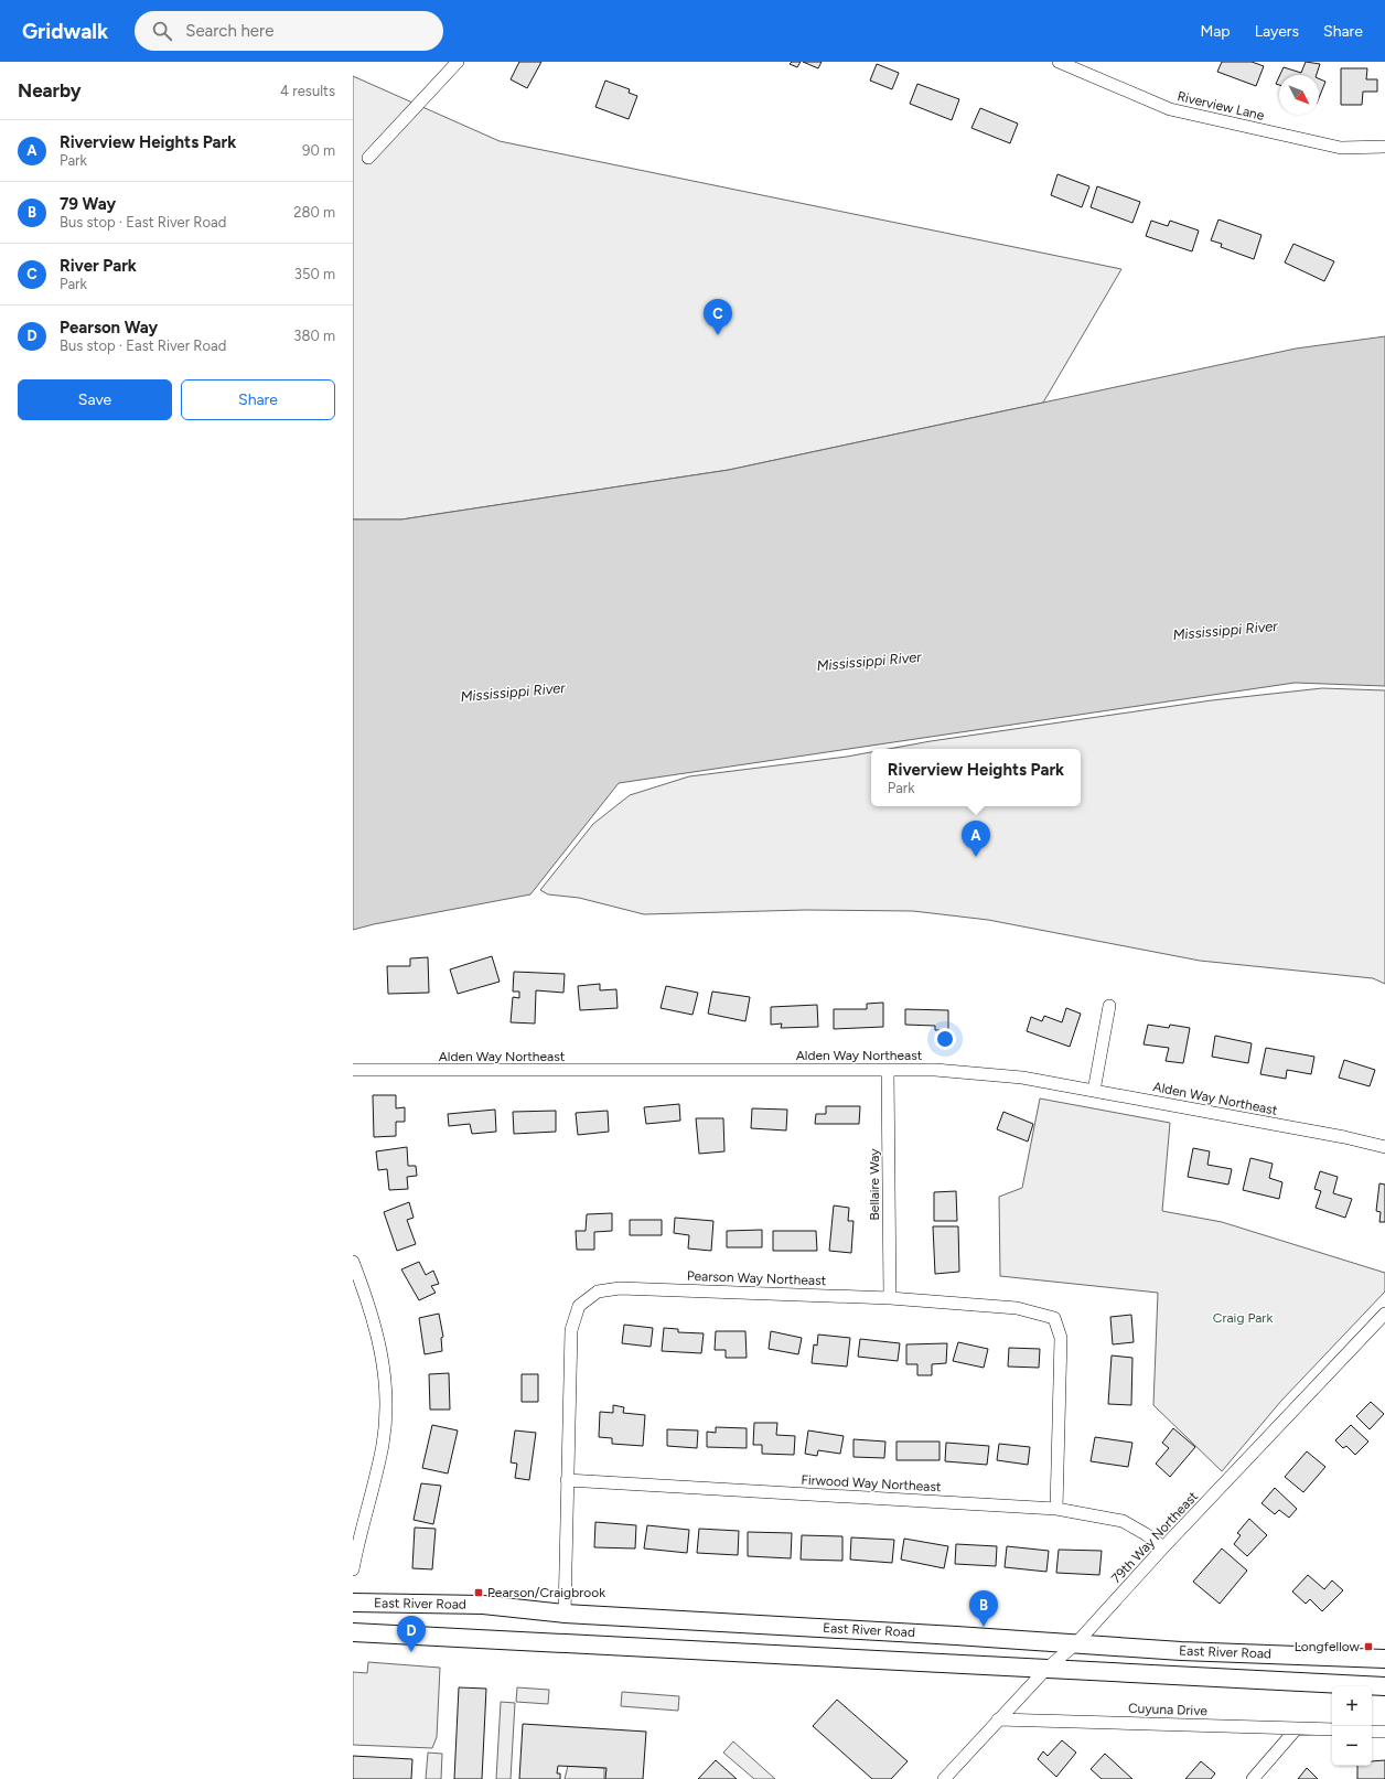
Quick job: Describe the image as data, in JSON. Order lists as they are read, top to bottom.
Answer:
{
  "streets": {
    "main road": ["East River Road"],
    "street": [
      "Riverview Lane",
      "Alden Way Northeast",
      "Bellaire Way",
      "Pearson Way Northeast",
      "Firwood Way Northeast",
      "79th Way Northeast",
      "Cuyuna Drive"
    ]
  },
  "crossings": [
    ["Alden Way Northeast", "Bellaire Way"],
    ["Bellaire Way", "Pearson Way Northeast"],
    ["Pearson Way Northeast", "Firwood Way Northeast"],
    ["Pearson Way Northeast", "East River Road"],
    ["Firwood Way Northeast", "79th Way Northeast"],
    ["79th Way Northeast", "East River Road"],
    ["79th Way Northeast", "Cuyuna Drive"]
  ],
  "water": ["Mississippi River"],
  "parks": ["Craig Park"],
  "places": {
    "transit": ["Pearson/Craigbrook", "Longfellow"]
  },
  "north": "bottom right",
  "page": {
    "header": "Gridwalk",
    "search": "Search here",
    "nav": ["Map", "Layers", "Share"],
    "heading": ["Nearby", "4 results"],
    "list": [
      {
        "mark": "A",
        "name": "Riverview Heights Park",
        "note": "Park",
        "value": "90 m"
      },
      {
        "mark": "B",
        "name": "79 Way",
        "note": "Bus stop · East River Road",
        "value": "280 m"
      },
      {
        "mark": "C",
        "name": "River Park",
        "note": "Park",
        "value": "350 m"
      },
      {
        "mark": "D",
        "name": "Pearson Way",
        "note": "Bus stop · East River Road",
        "value": "380 m"
      }
    ],
    "pins": [
      "C",
      "A",
      "B",
      "D"
    ],
    "buttons": ["Save", "Share"],
    "popup": ["Riverview Heights Park", "Park"],
    "map_buttons": ["+", "−"]
  }
}
